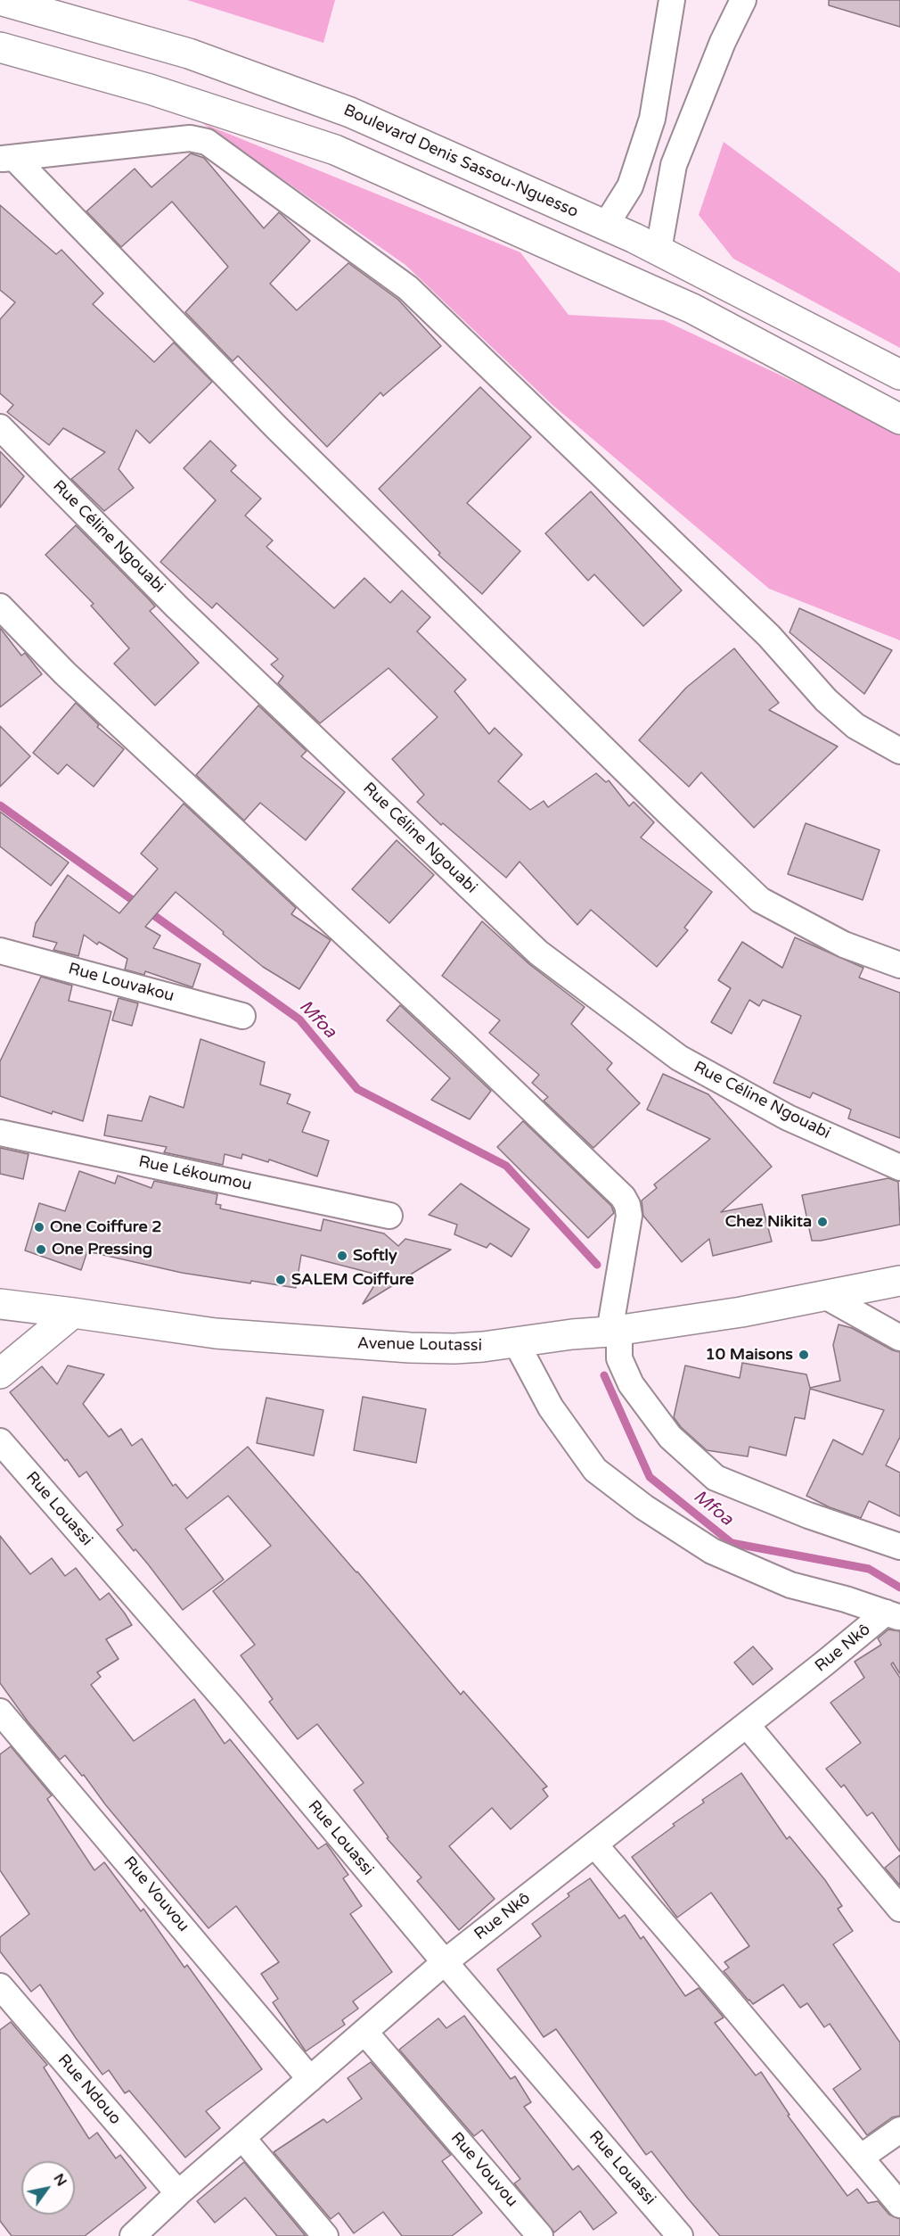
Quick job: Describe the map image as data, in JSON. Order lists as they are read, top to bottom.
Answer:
{
  "streets": {
    "main road": ["Boulevard Denis Sassou-Nguesso", "Avenue Loutassi"],
    "street": [
      "Rue Céline Ngouabi",
      "Rue Louvakou",
      "Rue Lékoumou",
      "Rue Louassi",
      "Rue Nkô",
      "Rue Vouvou",
      "Rue Ndouo"
    ]
  },
  "crossings": [
    ["Rue Louassi", "Rue Nkô"],
    ["Rue Nkô", "Rue Vouvou"],
    ["Rue Nkô", "Rue Ndouo"]
  ],
  "water": ["Mfoa"],
  "places": [
    "Chez Nikita",
    "One Coiffure 2",
    "One Pressing",
    "Softly",
    "SALEM Coiffure",
    "10 Maisons"
  ],
  "north": "top right"
}
